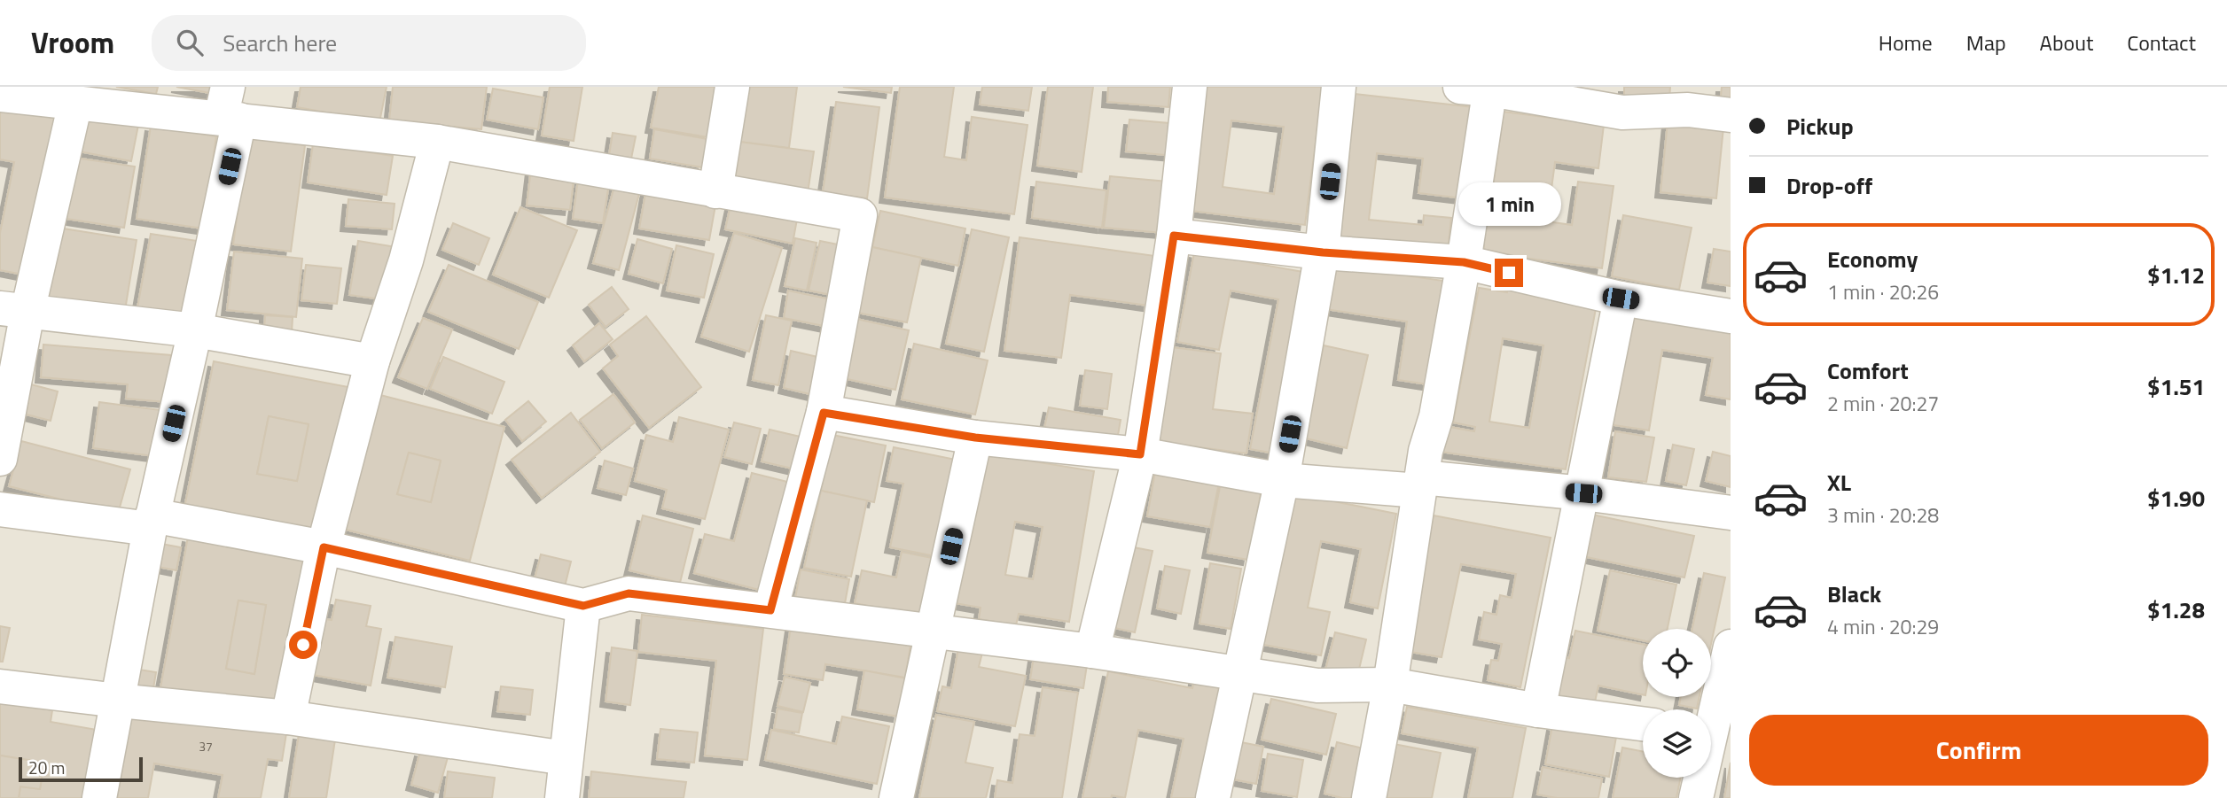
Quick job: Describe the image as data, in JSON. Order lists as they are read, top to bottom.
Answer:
{
  "house_numbers": ["37"],
  "scale_bar": "20 m",
  "page": {
    "header": "Vroom",
    "search": "Search here",
    "nav": [
      "Home",
      "Map",
      "About",
      "Contact"
    ],
    "banner": ["Pickup", "Drop-off"],
    "bubble": "1 min",
    "list": [
      {
        "name": "Economy",
        "note": "1 min · 20:26",
        "value": "$1.12"
      },
      {
        "name": "Comfort",
        "note": "2 min · 20:27",
        "value": "$1.51"
      },
      {
        "name": "XL",
        "note": "3 min · 20:28",
        "value": "$1.90"
      },
      {
        "name": "Black",
        "note": "4 min · 20:29",
        "value": "$1.28"
      }
    ],
    "buttons": "Confirm",
    "scale": "20 m"
  }
}
